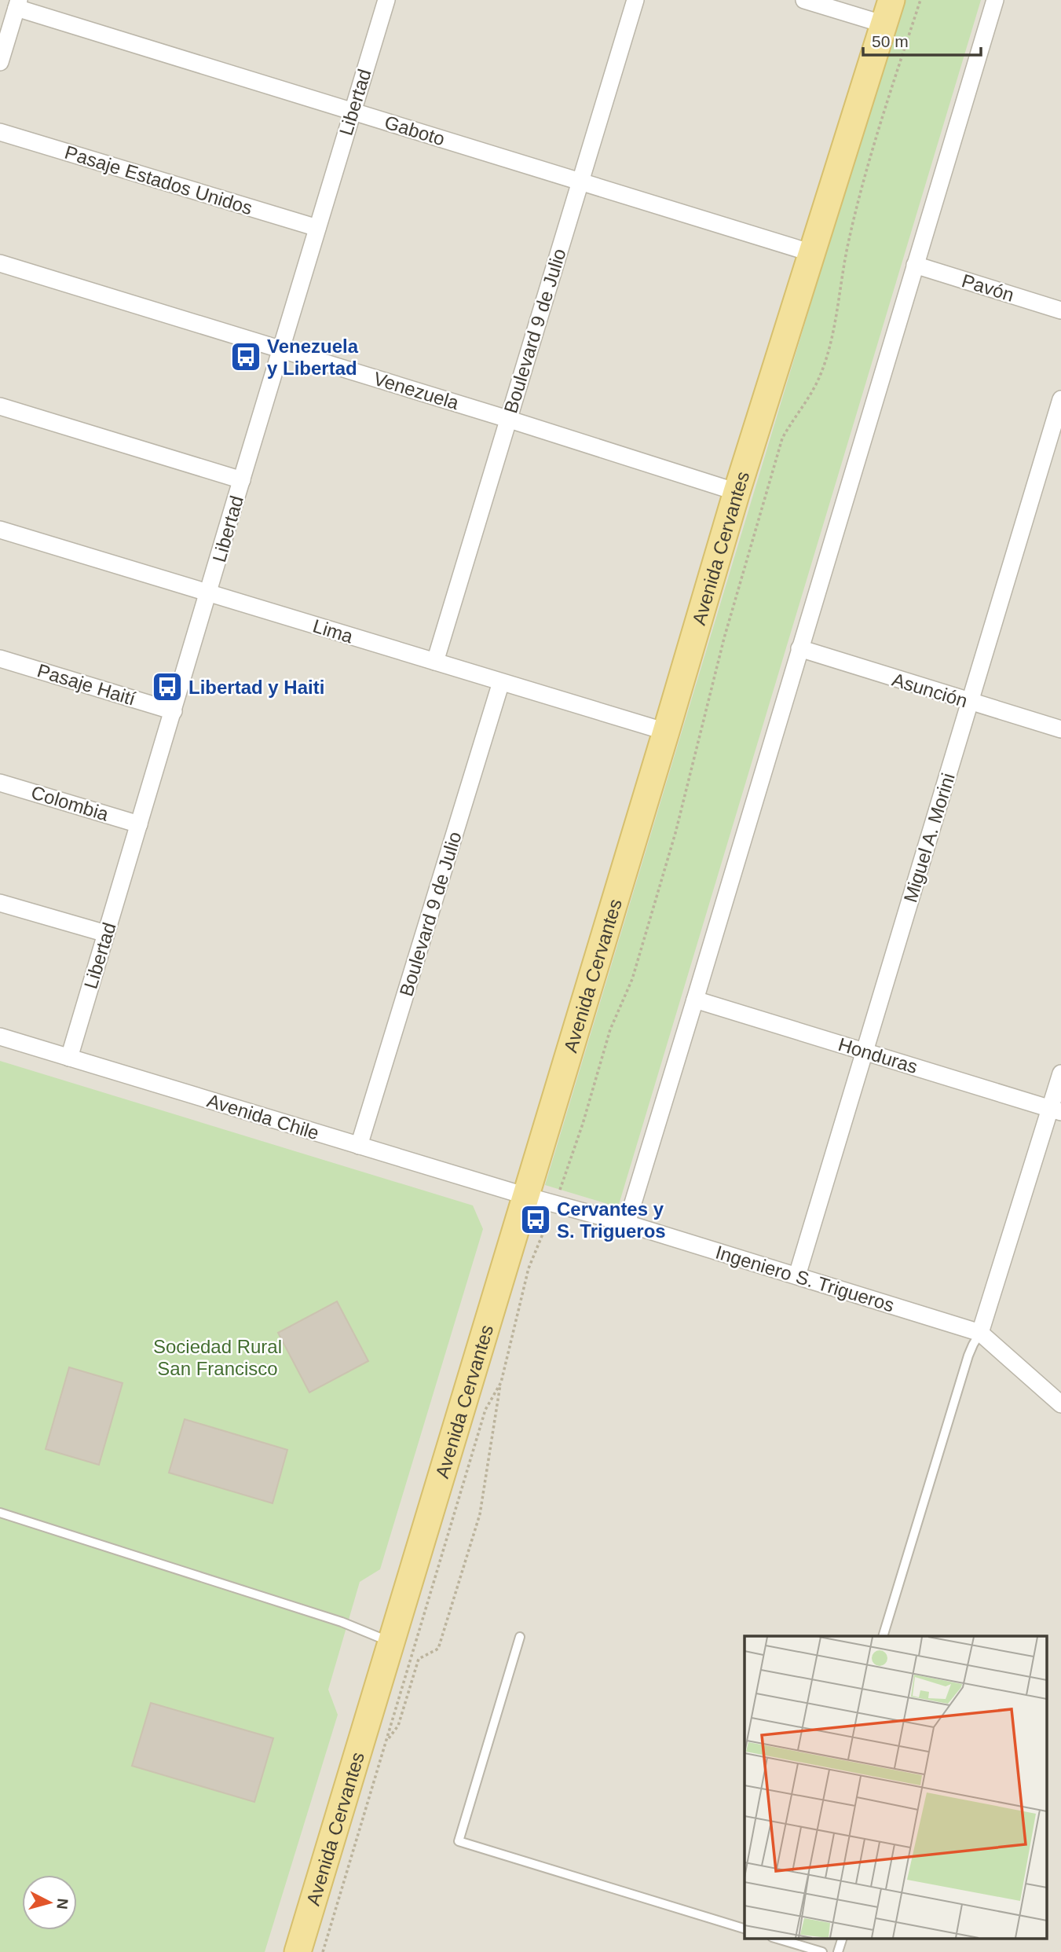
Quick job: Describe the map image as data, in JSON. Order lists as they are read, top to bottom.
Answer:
{
  "streets": {
    "main road": ["Avenida Cervantes"],
    "street": [
      "Libertad",
      "Gaboto",
      "Pasaje Estados Unidos",
      "Pavón",
      "Boulevard 9 de Julio",
      "Venezuela",
      "Lima",
      "Pasaje Haití",
      "Asunción",
      "Colombia",
      "Miguel A. Morini",
      "Honduras",
      "Avenida Chile",
      "Ingeniero S. Trigueros"
    ]
  },
  "crossings": [
    ["Libertad", "Gaboto"],
    ["Libertad", "Pasaje Estados Unidos"],
    ["Libertad", "Venezuela"],
    ["Libertad", "Lima"],
    ["Libertad", "Pasaje Haití"],
    ["Libertad", "Colombia"],
    ["Libertad", "Avenida Chile"],
    ["Gaboto", "Boulevard 9 de Julio"],
    ["Gaboto", "Avenida Cervantes"],
    ["Boulevard 9 de Julio", "Venezuela"],
    ["Boulevard 9 de Julio", "Lima"],
    ["Boulevard 9 de Julio", "Avenida Chile"],
    ["Venezuela", "Avenida Cervantes"],
    ["Avenida Cervantes", "Lima"],
    ["Avenida Cervantes", "Avenida Chile"],
    ["Avenida Cervantes", "Ingeniero S. Trigueros"],
    ["Asunción", "Miguel A. Morini"],
    ["Miguel A. Morini", "Honduras"],
    ["Miguel A. Morini", "Ingeniero S. Trigueros"],
    ["Avenida Chile", "Ingeniero S. Trigueros"]
  ],
  "parks": ["Sociedad Rural San Francisco"],
  "places": {
    "bus stop": ["Venezuela y Libertad", "Libertad y Haiti", "Cervantes y S. Trigueros"]
  },
  "scale_bar": "50 m",
  "north": "right"
}
